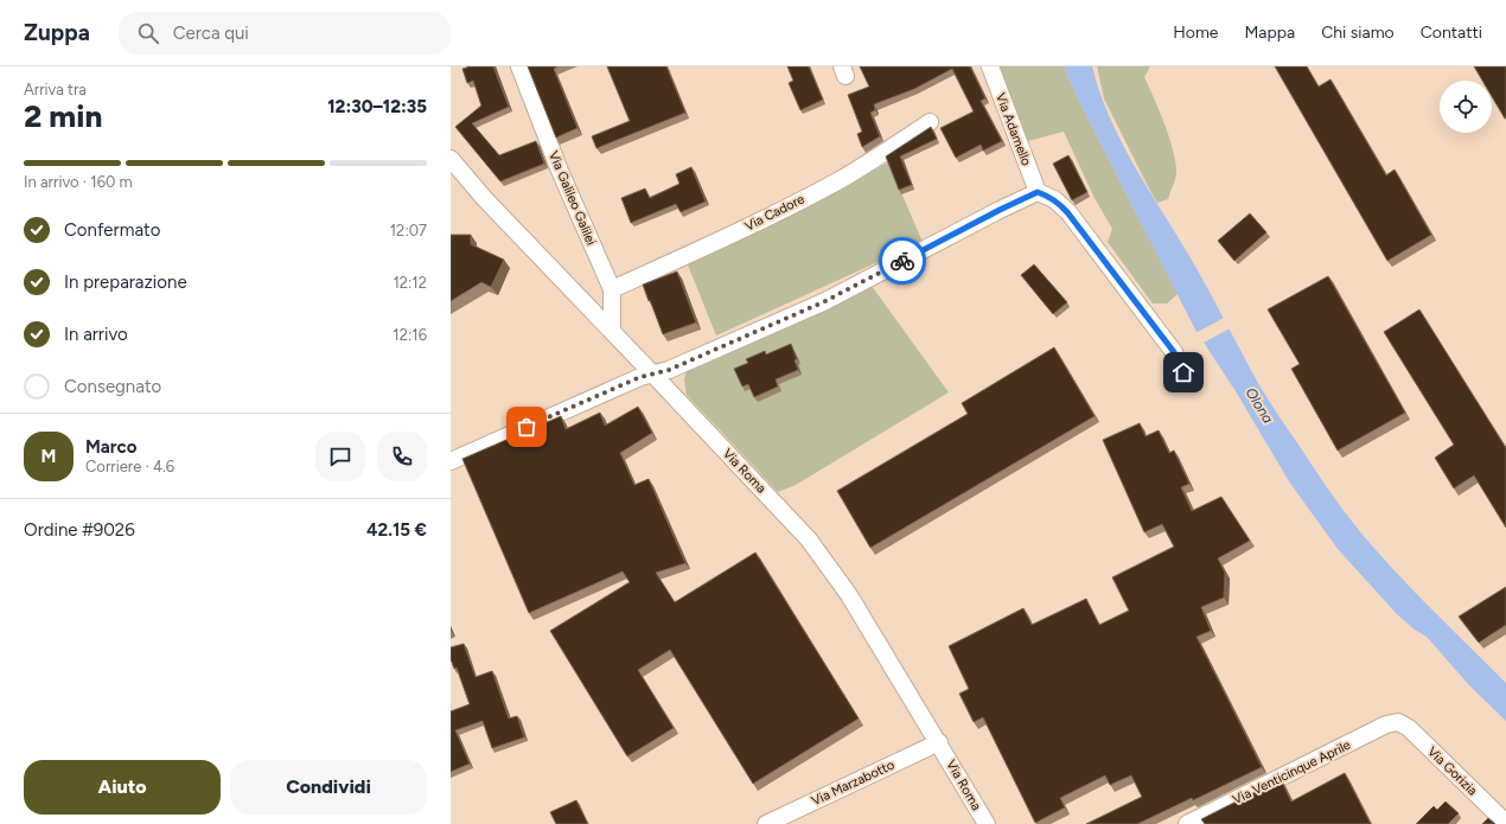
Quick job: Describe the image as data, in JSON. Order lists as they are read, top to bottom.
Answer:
{
  "streets": {
    "street": [
      "Via Adamello",
      "Via Galileo Galilei",
      "Via Cadore",
      "Via Roma",
      "Via Gorizia",
      "Via Venticinque Aprile",
      "Via Marzabotto"
    ]
  },
  "crossings": [
    ["Via Galileo Galilei", "Via Cadore"],
    ["Via Galileo Galilei", "Via Roma"],
    ["Via Roma", "Via Marzabotto"],
    ["Via Gorizia", "Via Venticinque Aprile"]
  ],
  "water": ["Olona"],
  "page": {
    "header": "Zuppa",
    "search": "Cerca qui",
    "nav": [
      "Home",
      "Mappa",
      "Chi siamo",
      "Contatti"
    ],
    "heading": ["2 min", "Arriva tra", "12:30–12:35"],
    "panel": [
      "Marco",
      "Corriere · 4.6",
      "Ordine #9026",
      "42.15 €"
    ],
    "bar": "In arrivo · 160 m",
    "list": [
      ["Confermato", "12:07"],
      ["In preparazione", "12:12"],
      ["In arrivo", "12:16"],
      "Consegnato"
    ],
    "round": "M",
    "buttons": ["Aiuto", "Condividi"]
  }
}
